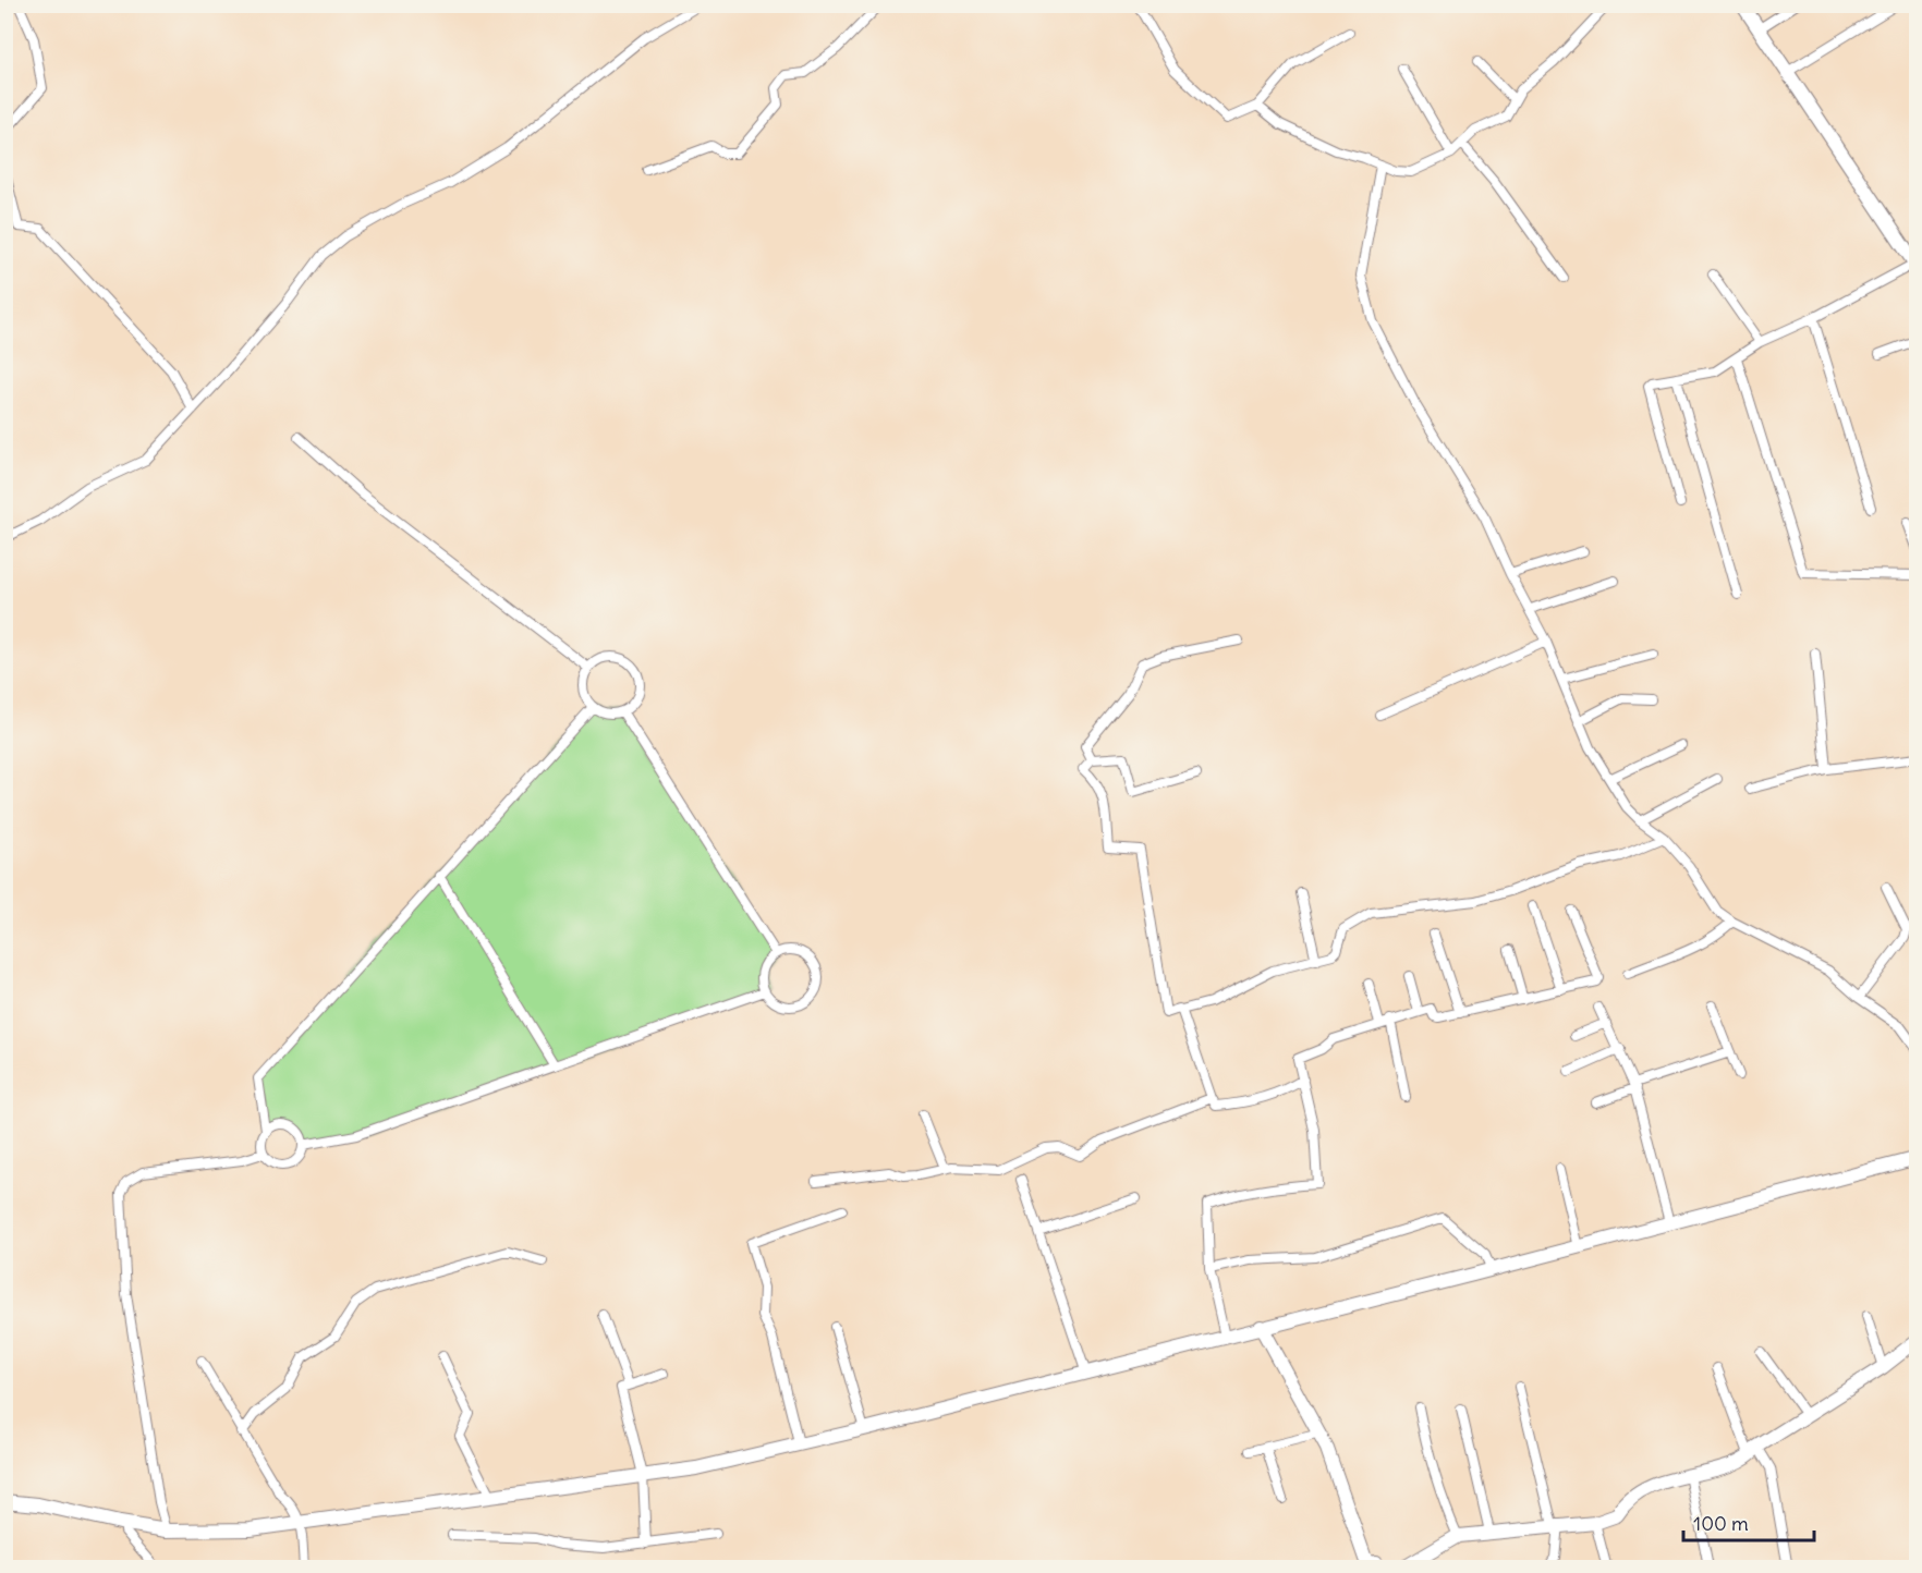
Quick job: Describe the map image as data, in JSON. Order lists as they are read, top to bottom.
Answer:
{
  "scale_bar": "100 m"
}
